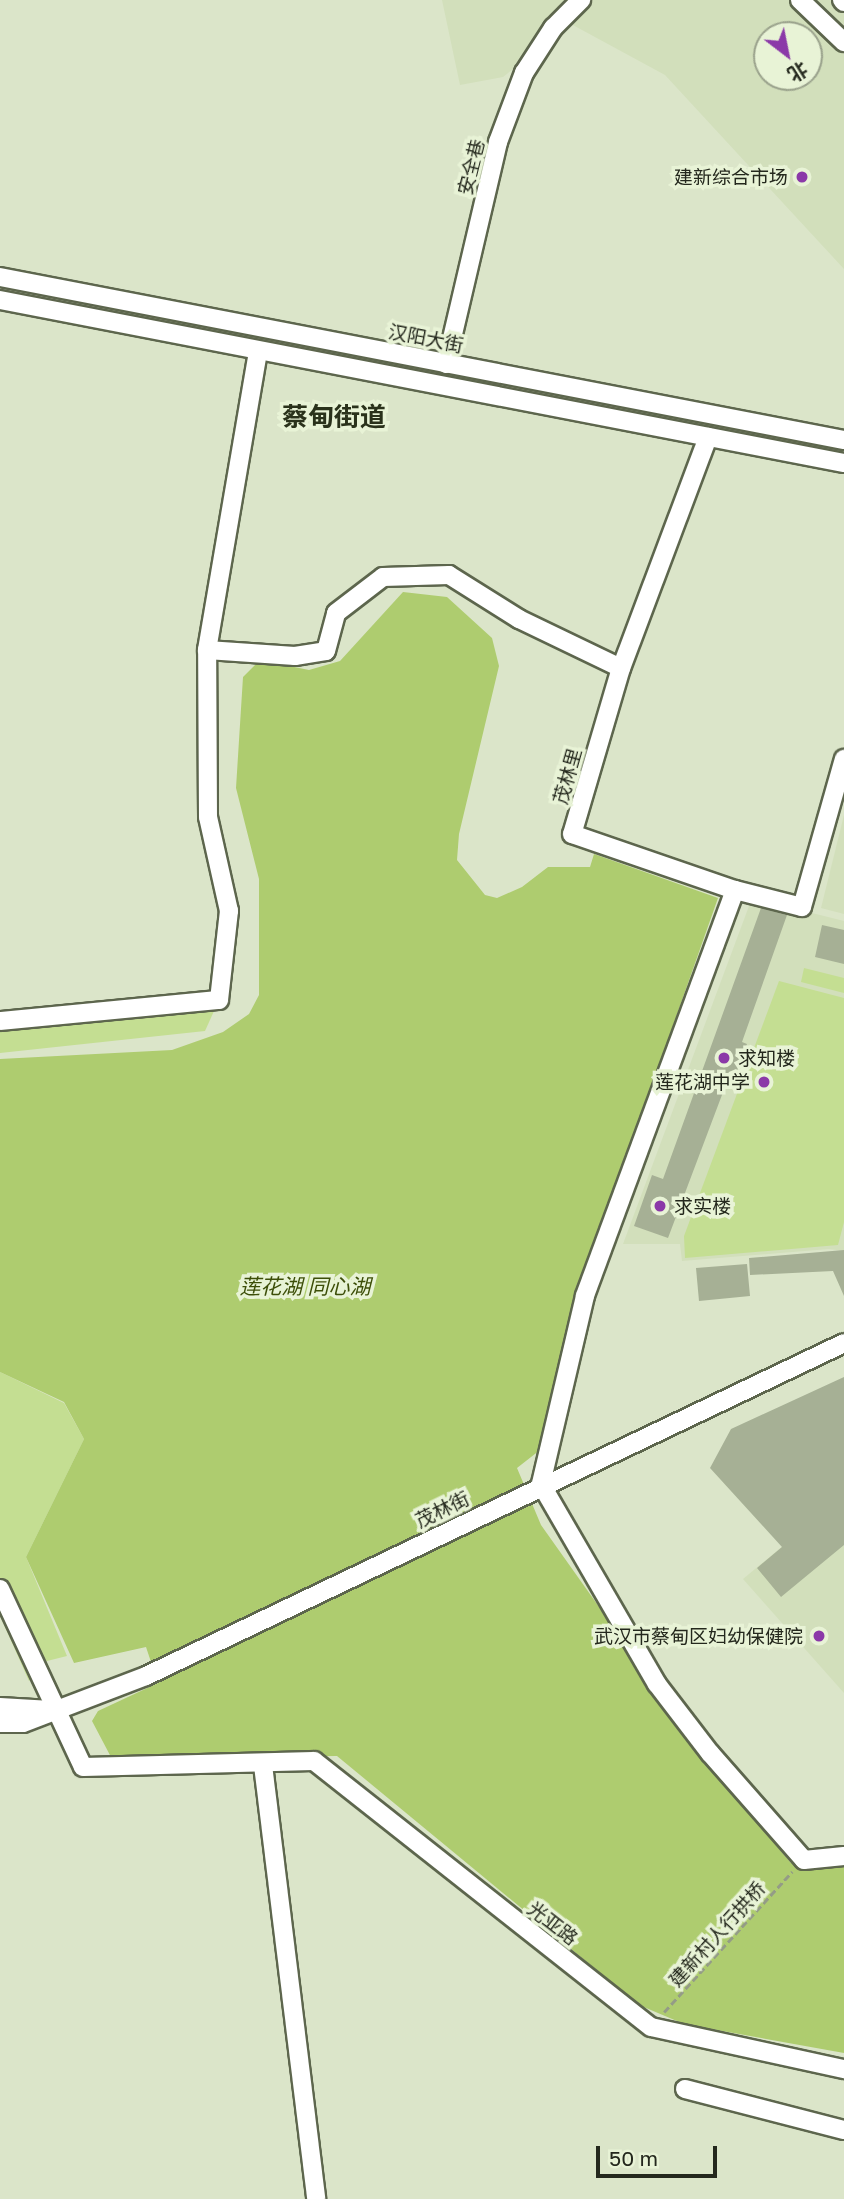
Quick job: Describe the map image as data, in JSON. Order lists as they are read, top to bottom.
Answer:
{
  "streets": {
    "street": [
      "安全巷",
      "汉阳大街",
      "茂林里",
      "茂林街",
      "光亚路"
    ],
    "path": ["建新村人行拱桥"]
  },
  "crossings": [
    ["安全巷", "汉阳大街"],
    ["茂林街", "光亚路"],
    ["光亚路", "建新村人行拱桥"]
  ],
  "districts": ["蔡甸街道"],
  "water": ["莲花湖 同心湖"],
  "places": [
    "建新综合市场",
    "求知楼",
    "莲花湖中学",
    "求实楼",
    "武汉市蔡甸区妇幼保健院"
  ],
  "scale_bar": "50 m",
  "north": "bottom right"
}
